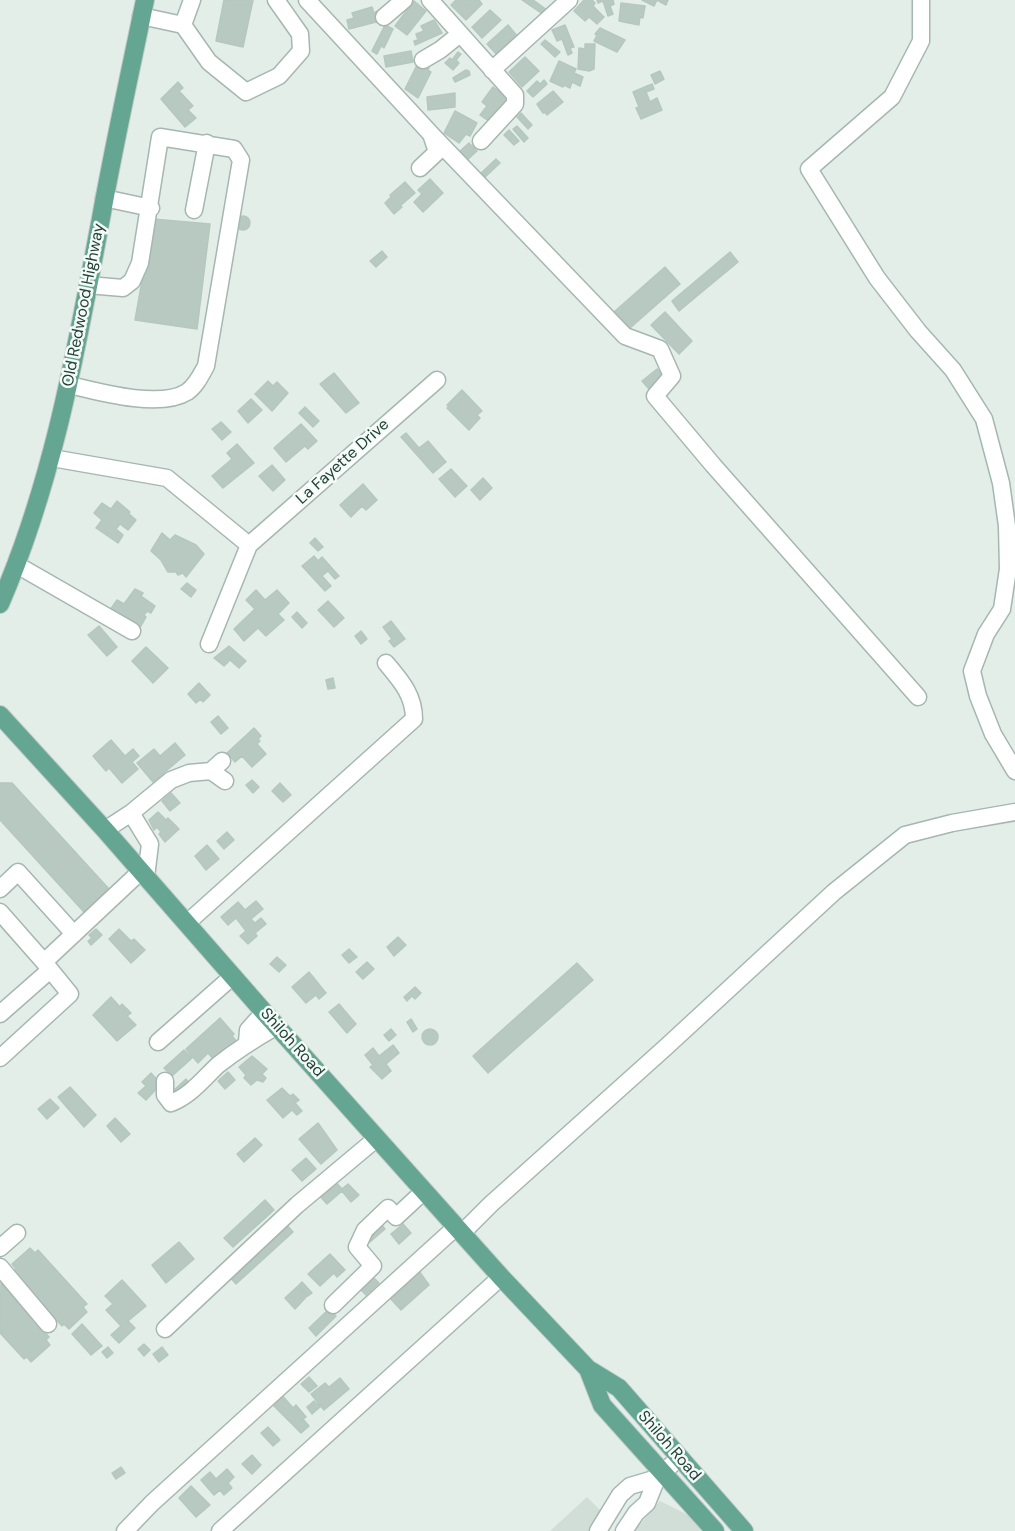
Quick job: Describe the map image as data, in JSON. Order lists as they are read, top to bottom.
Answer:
{
  "streets": {
    "main road": ["Old Redwood Highway", "Shiloh Road"],
    "street": ["La Fayette Drive"]
  }
}
